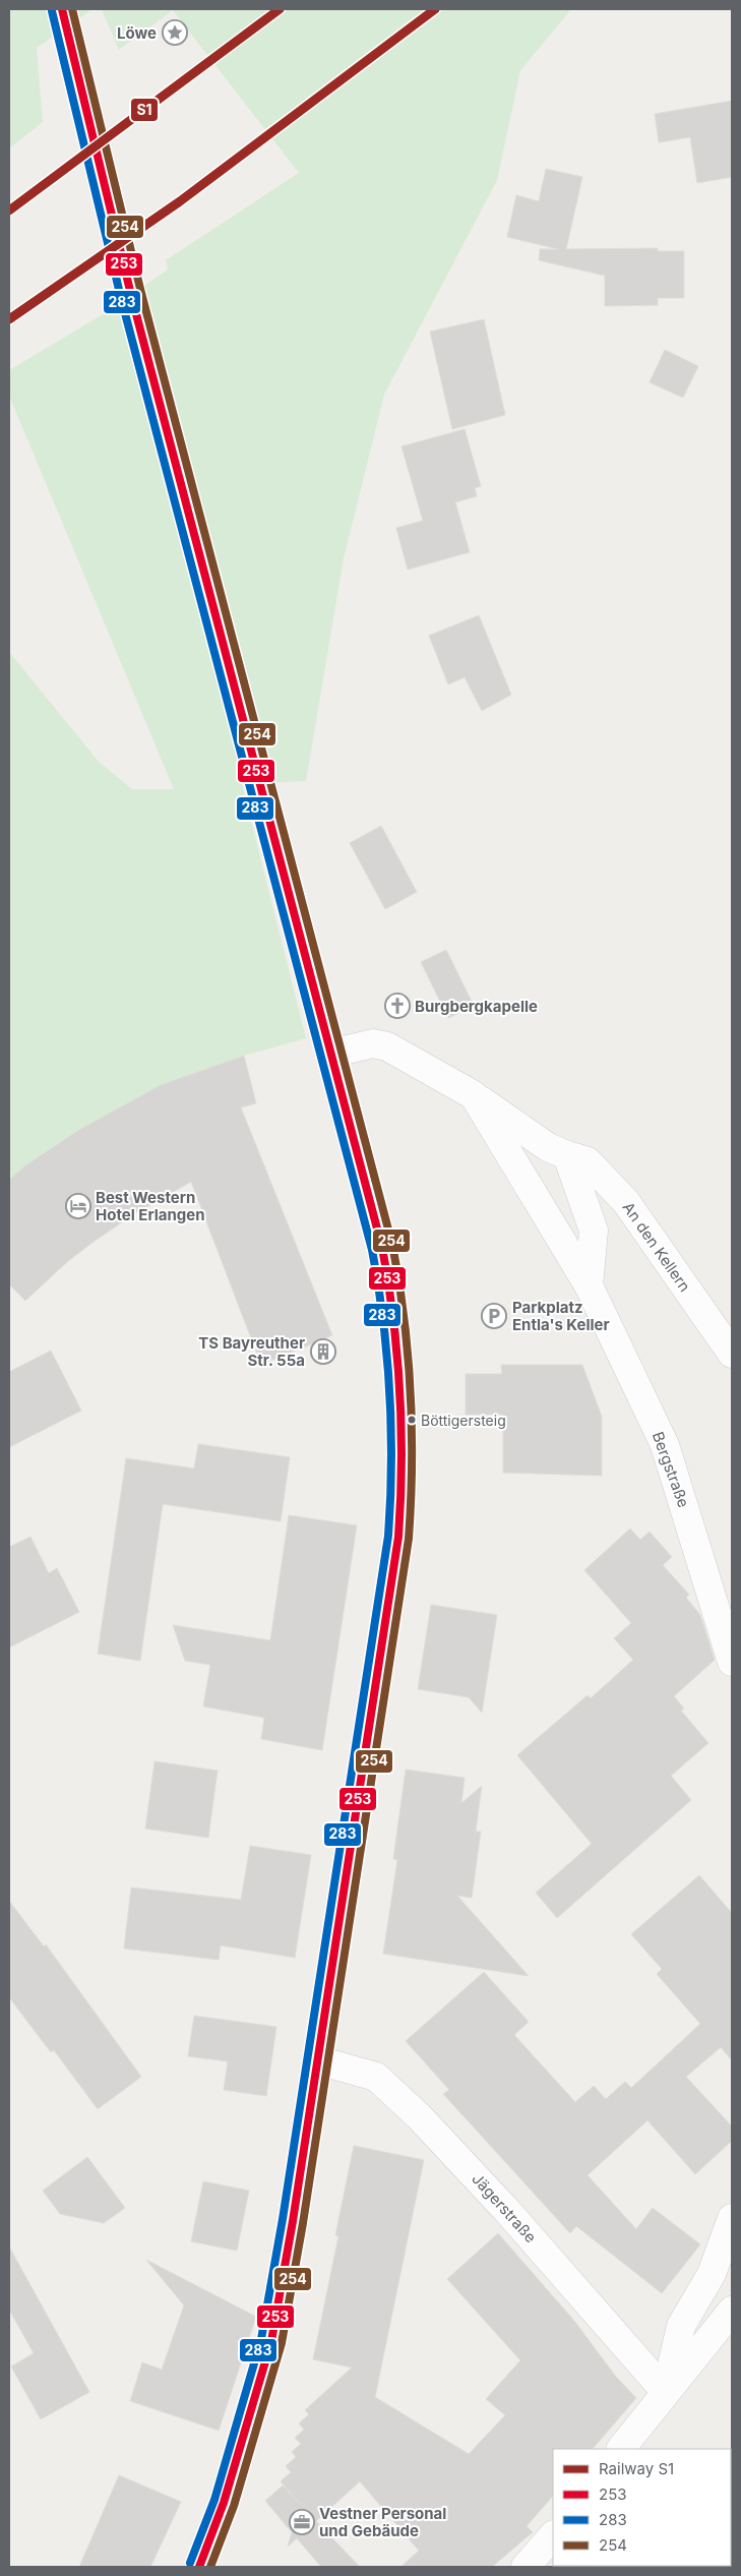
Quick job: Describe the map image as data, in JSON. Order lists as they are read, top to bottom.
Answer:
{
  "streets": {
    "street": ["An den Kellern", "Bergstraße", "Jägerstraße"]
  },
  "places": {
    "place": ["Löwe"],
    "church": ["Burgbergkapelle"],
    "hotel": ["Best Western Hotel Erlangen"],
    "parking": ["Parkplatz Entla's Keller"],
    "building": ["TS Bayreuther Str. 55a"],
    "other": ["Böttigersteig"],
    "office": ["Vestner Personal und Gebäude"]
  },
  "lines": [
    "rail line S1",
    "transit line 253",
    "transit line 254",
    "transit line 283"
  ],
  "legend": [
    "Railway S1",
    "253",
    "283",
    "254"
  ]
}
